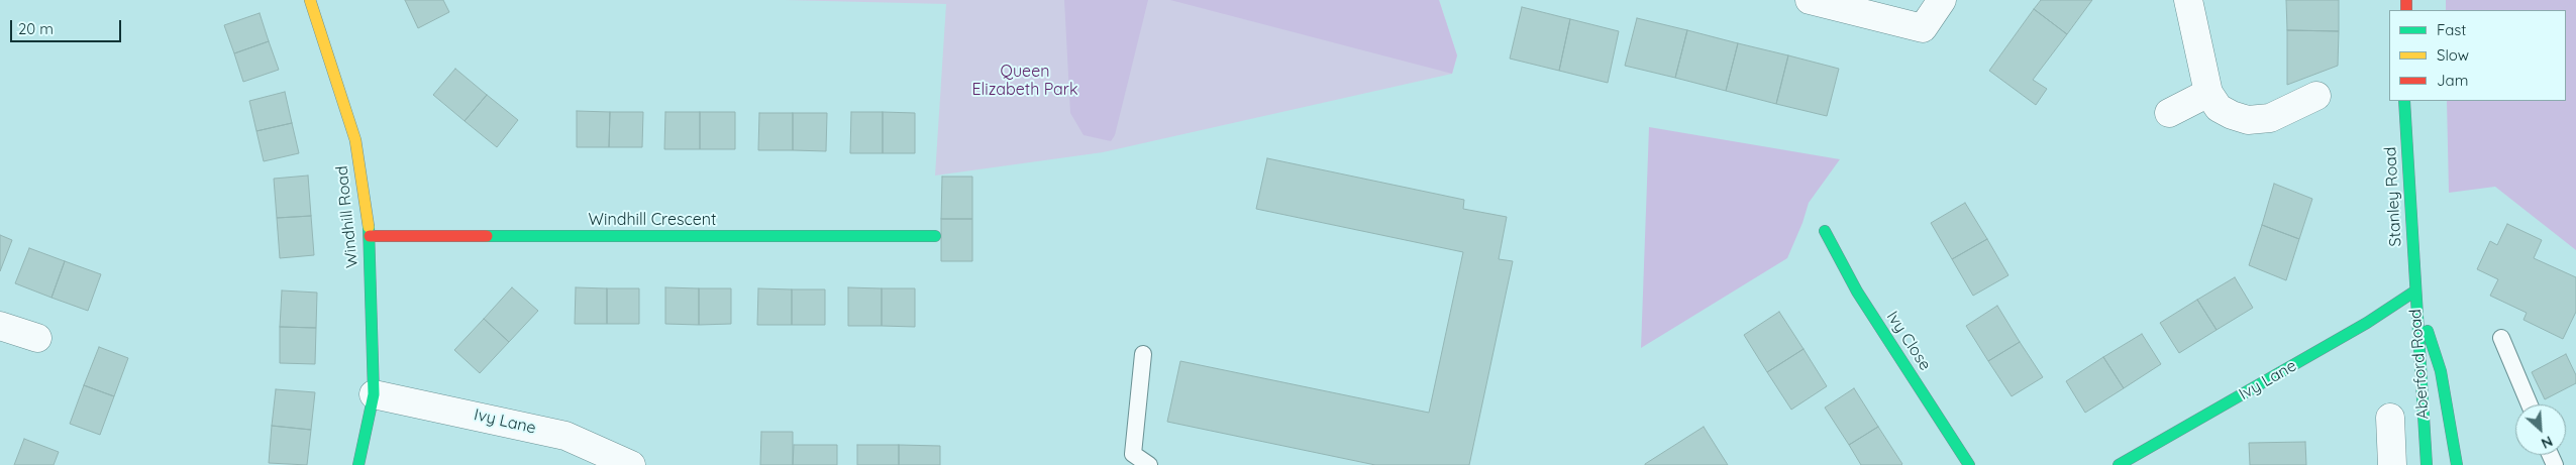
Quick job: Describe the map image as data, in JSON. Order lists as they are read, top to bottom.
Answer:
{
  "streets": {
    "street": [
      "Stanley Road",
      "Windhill Road",
      "Windhill Crescent",
      "Ivy Close",
      "Aberford Road",
      "Ivy Lane"
    ]
  },
  "crossings": [
    ["Stanley Road", "Aberford Road"],
    ["Stanley Road", "Ivy Lane"],
    ["Windhill Road", "Windhill Crescent"],
    ["Windhill Road", "Ivy Lane"],
    ["Aberford Road", "Ivy Lane"]
  ],
  "parks": ["Queen Elizabeth Park"],
  "legend": ["Fast", "Slow", "Jam"],
  "scale_bar": "20 m",
  "north": "bottom right"
}
